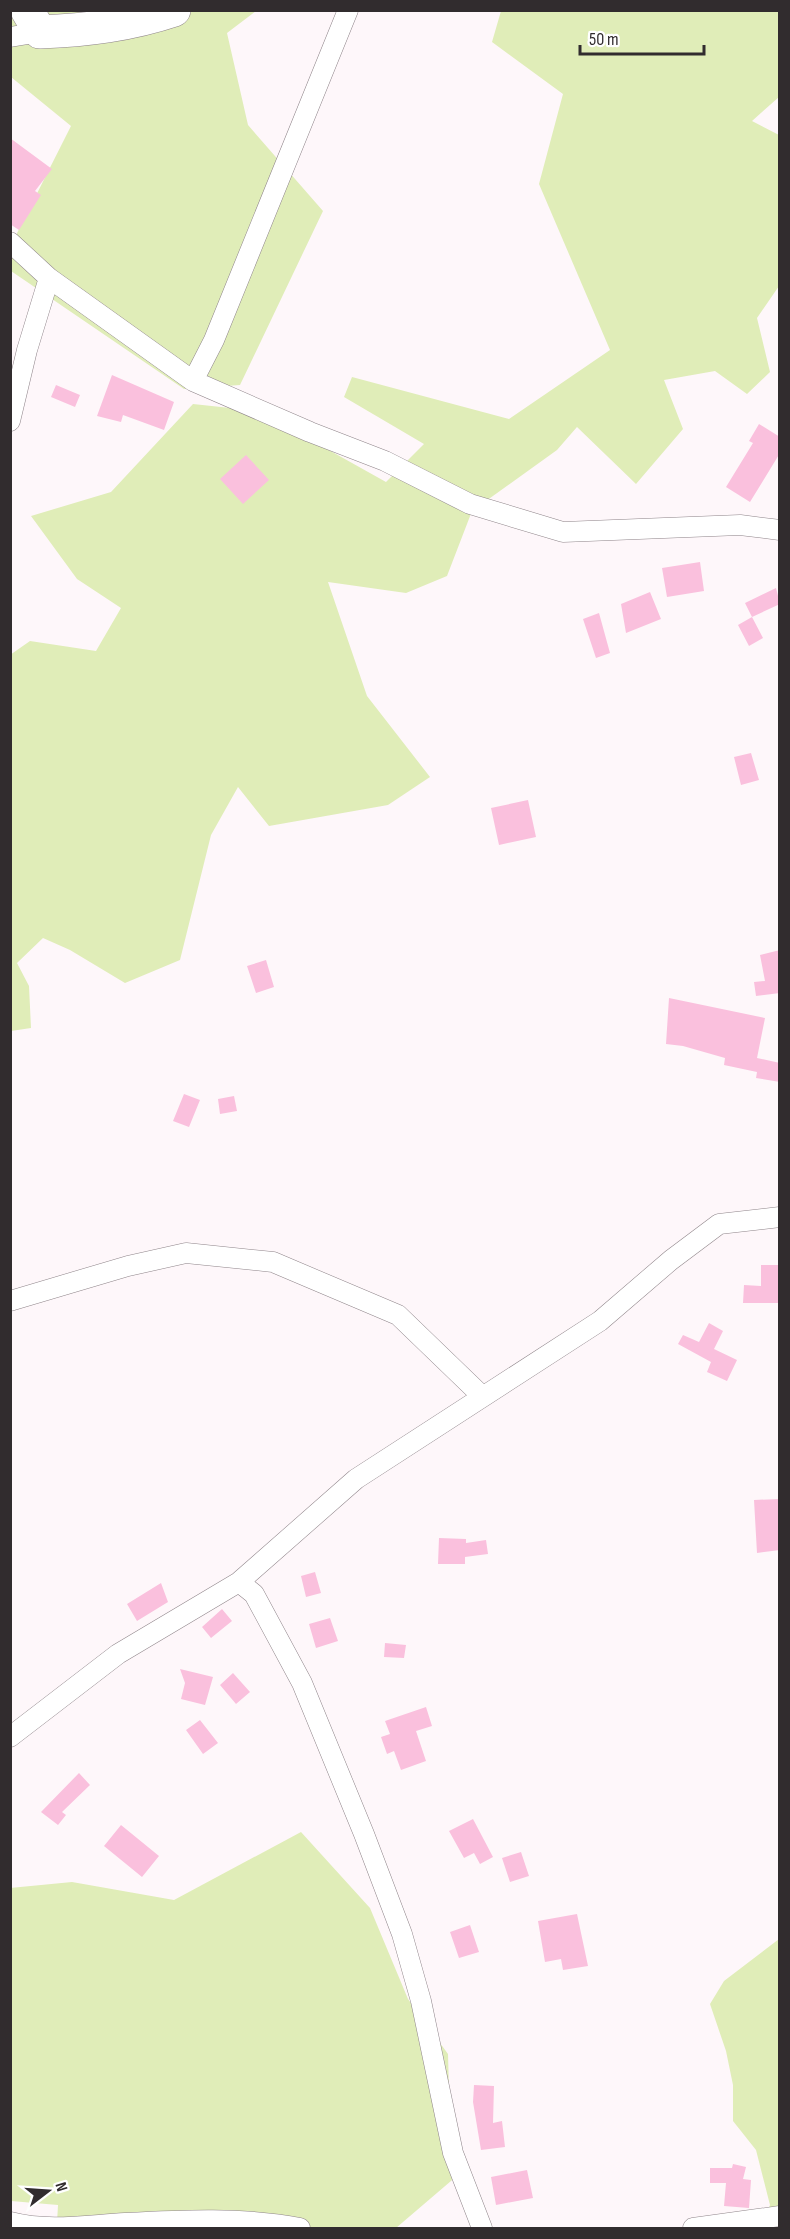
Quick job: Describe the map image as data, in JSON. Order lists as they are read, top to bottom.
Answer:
{
  "scale_bar": "50 m",
  "north": "right"
}
